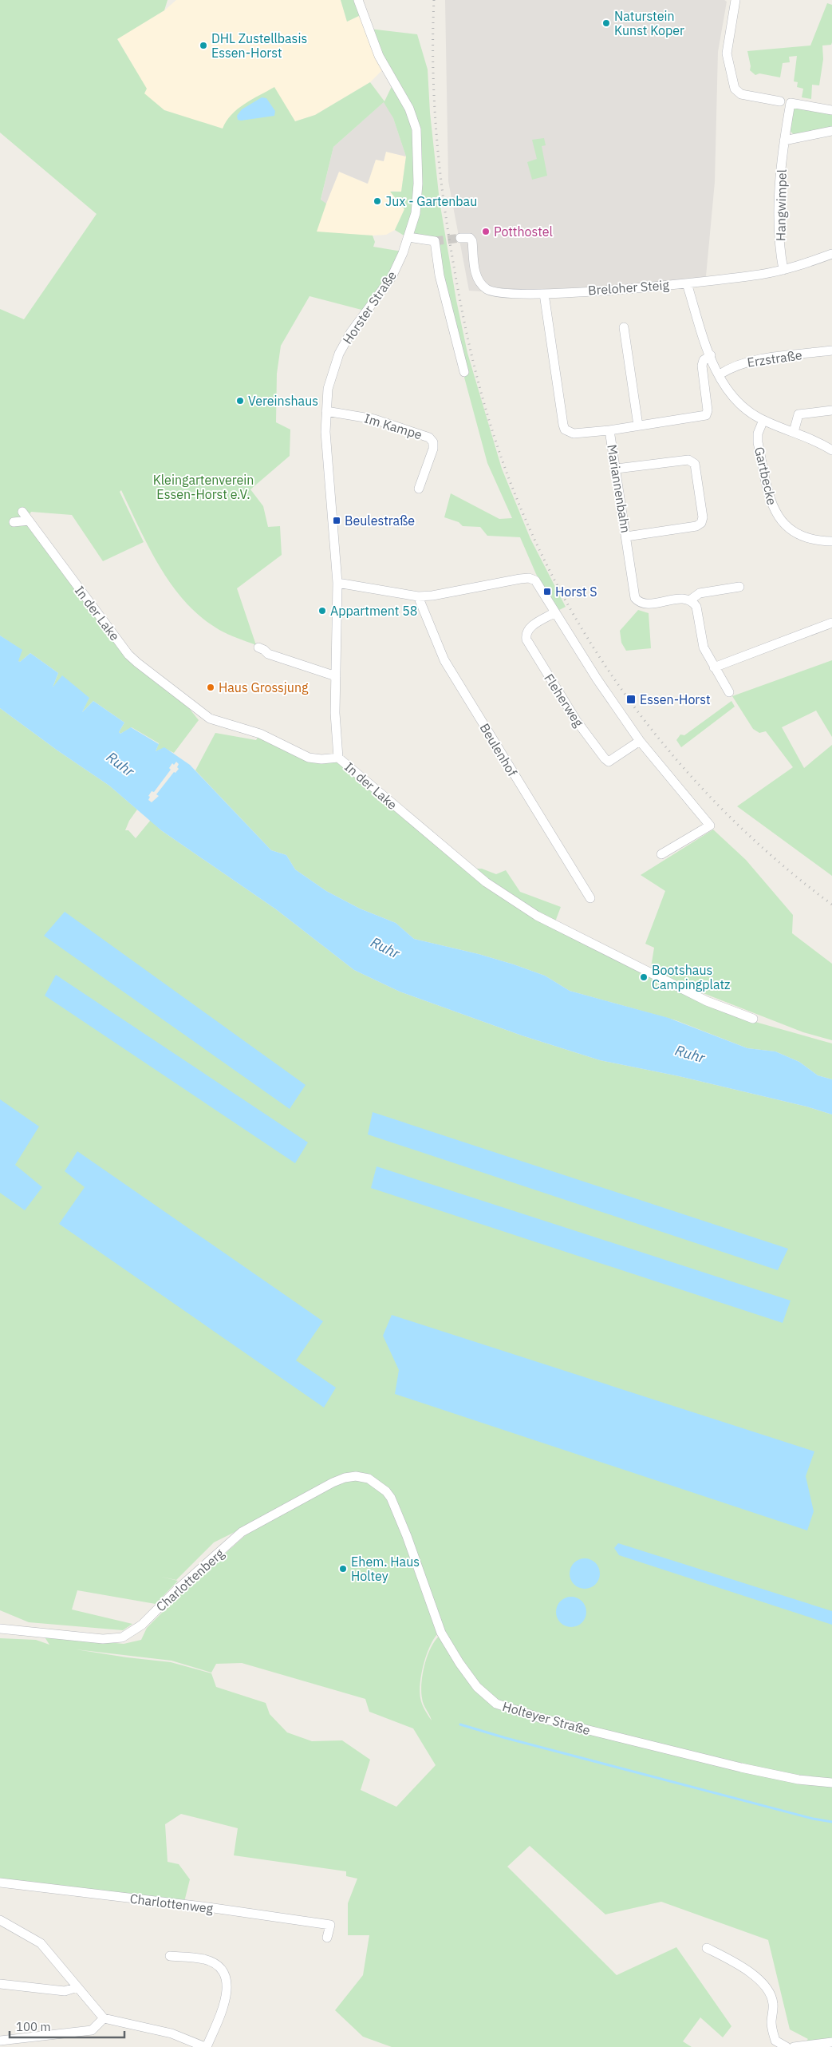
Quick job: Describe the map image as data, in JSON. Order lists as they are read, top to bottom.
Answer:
{
  "streets": {
    "street": [
      "Hangwimpel",
      "Breloher Steig",
      "Horster Straße",
      "Erzstraße",
      "Im Kampe",
      "Gartbecke",
      "Mariannenbahn",
      "In der Lake",
      "Fleherweg",
      "Beulenhof",
      "Charlottenberg",
      "Holteyer Straße",
      "Charlottenweg"
    ]
  },
  "crossings": [
    ["Hangwimpel", "Breloher Steig"],
    ["Breloher Steig", "Mariannenbahn"],
    ["Horster Straße", "Im Kampe"],
    ["Horster Straße", "In der Lake"],
    ["Charlottenberg", "Holteyer Straße"]
  ],
  "water": ["Ruhr"],
  "parks": ["Kleingartenverein Essen-Horst e.V."],
  "places": {
    "other": [
      "Naturstein Kunst Koper",
      "DHL Zustellbasis Essen-Horst",
      "Jux - Gartenbau",
      "Potthostel",
      "Vereinshaus",
      "Appartment 58",
      "Haus Grossjung",
      "Bootshaus Campingplatz",
      "Ehem. Haus Holtey"
    ],
    "transit": ["Beulestraße", "Horst S", "Essen-Horst"]
  },
  "scale_bar": "100 m"
}
